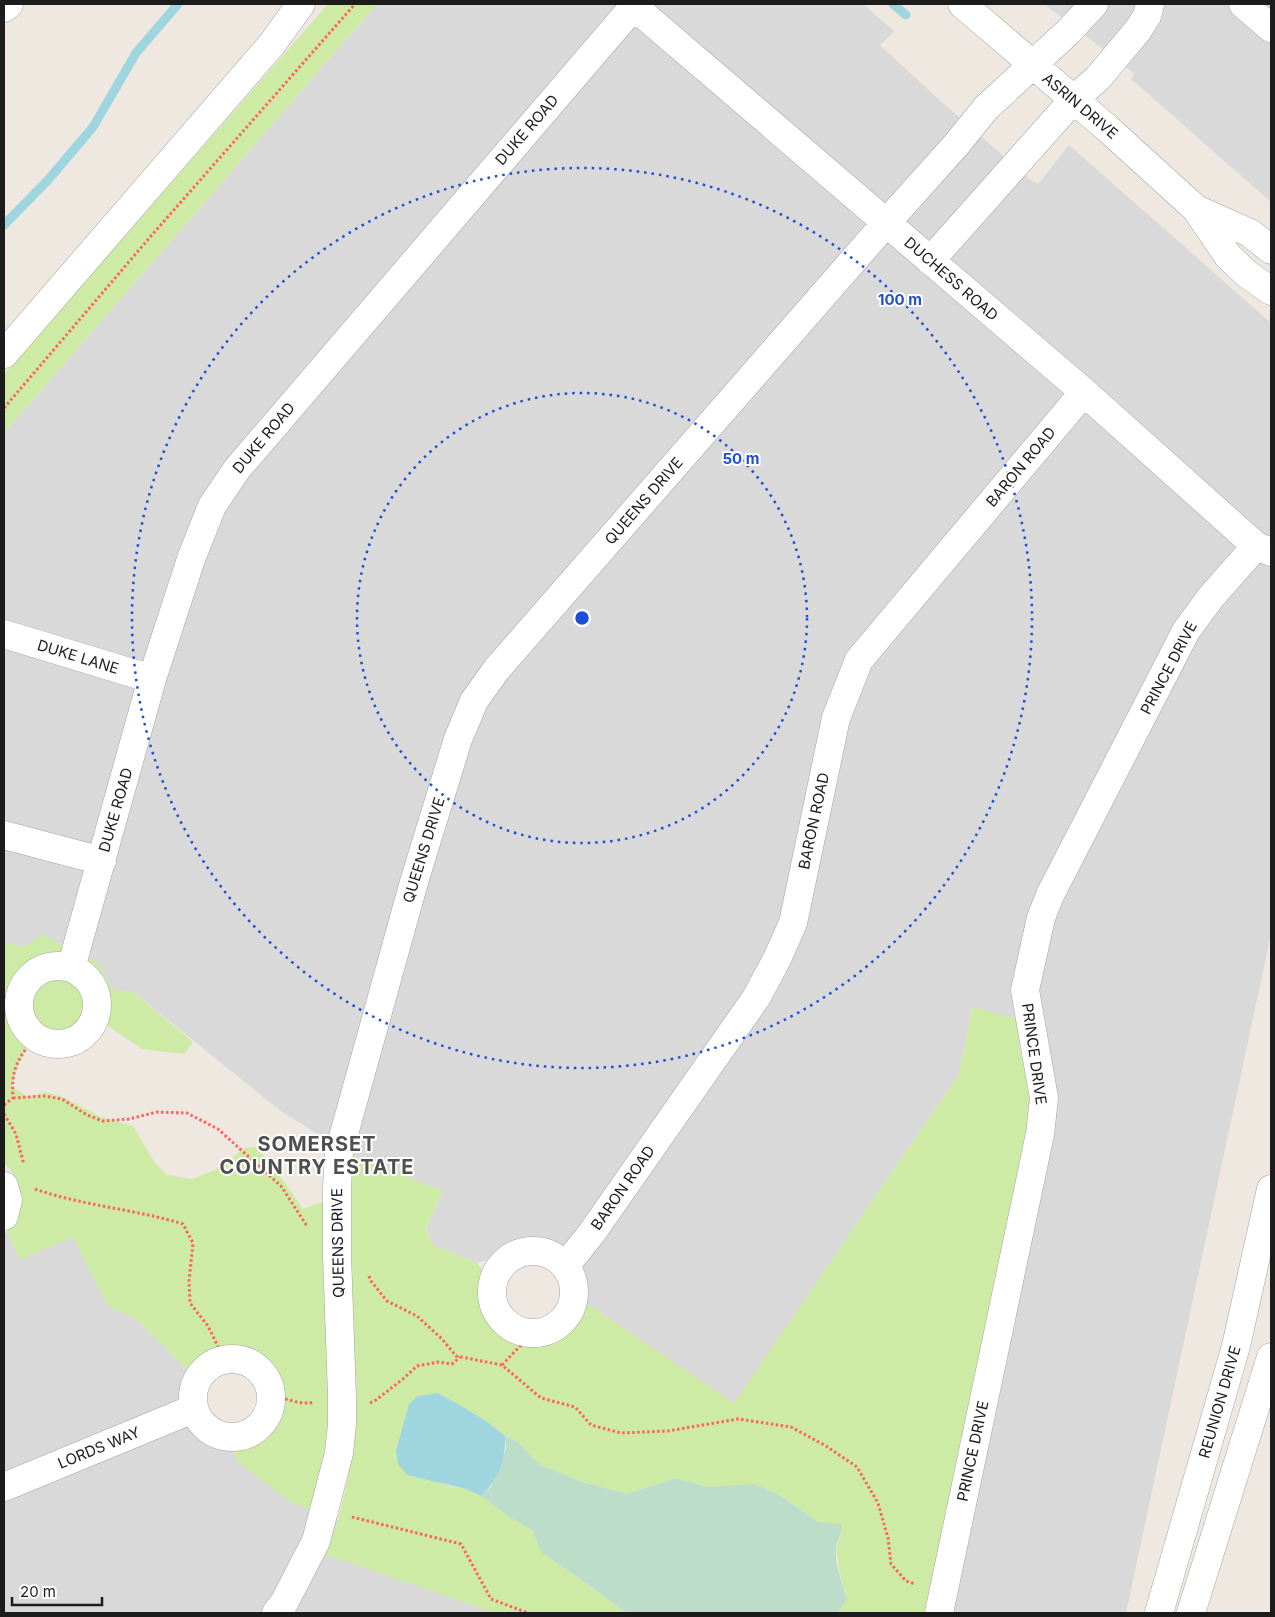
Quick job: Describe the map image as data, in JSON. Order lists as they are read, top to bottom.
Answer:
{
  "streets": {
    "street": [
      "ASRIN DRIVE",
      "DUKE ROAD",
      "DUCHESS ROAD",
      "BARON ROAD",
      "QUEENS DRIVE",
      "DUKE LANE",
      "PRINCE DRIVE",
      "REUNION DRIVE",
      "LORDS WAY"
    ]
  },
  "crossings": [
    ["ASRIN DRIVE", "QUEENS DRIVE"],
    ["DUKE ROAD", "DUCHESS ROAD"],
    ["DUKE ROAD", "DUKE LANE"],
    ["DUCHESS ROAD", "BARON ROAD"],
    ["DUCHESS ROAD", "QUEENS DRIVE"],
    ["DUCHESS ROAD", "PRINCE DRIVE"]
  ],
  "districts": ["SOMERSET COUNTRY ESTATE"],
  "scale_bar": "20 m",
  "rings": ["100 m", "50 m"]
}
